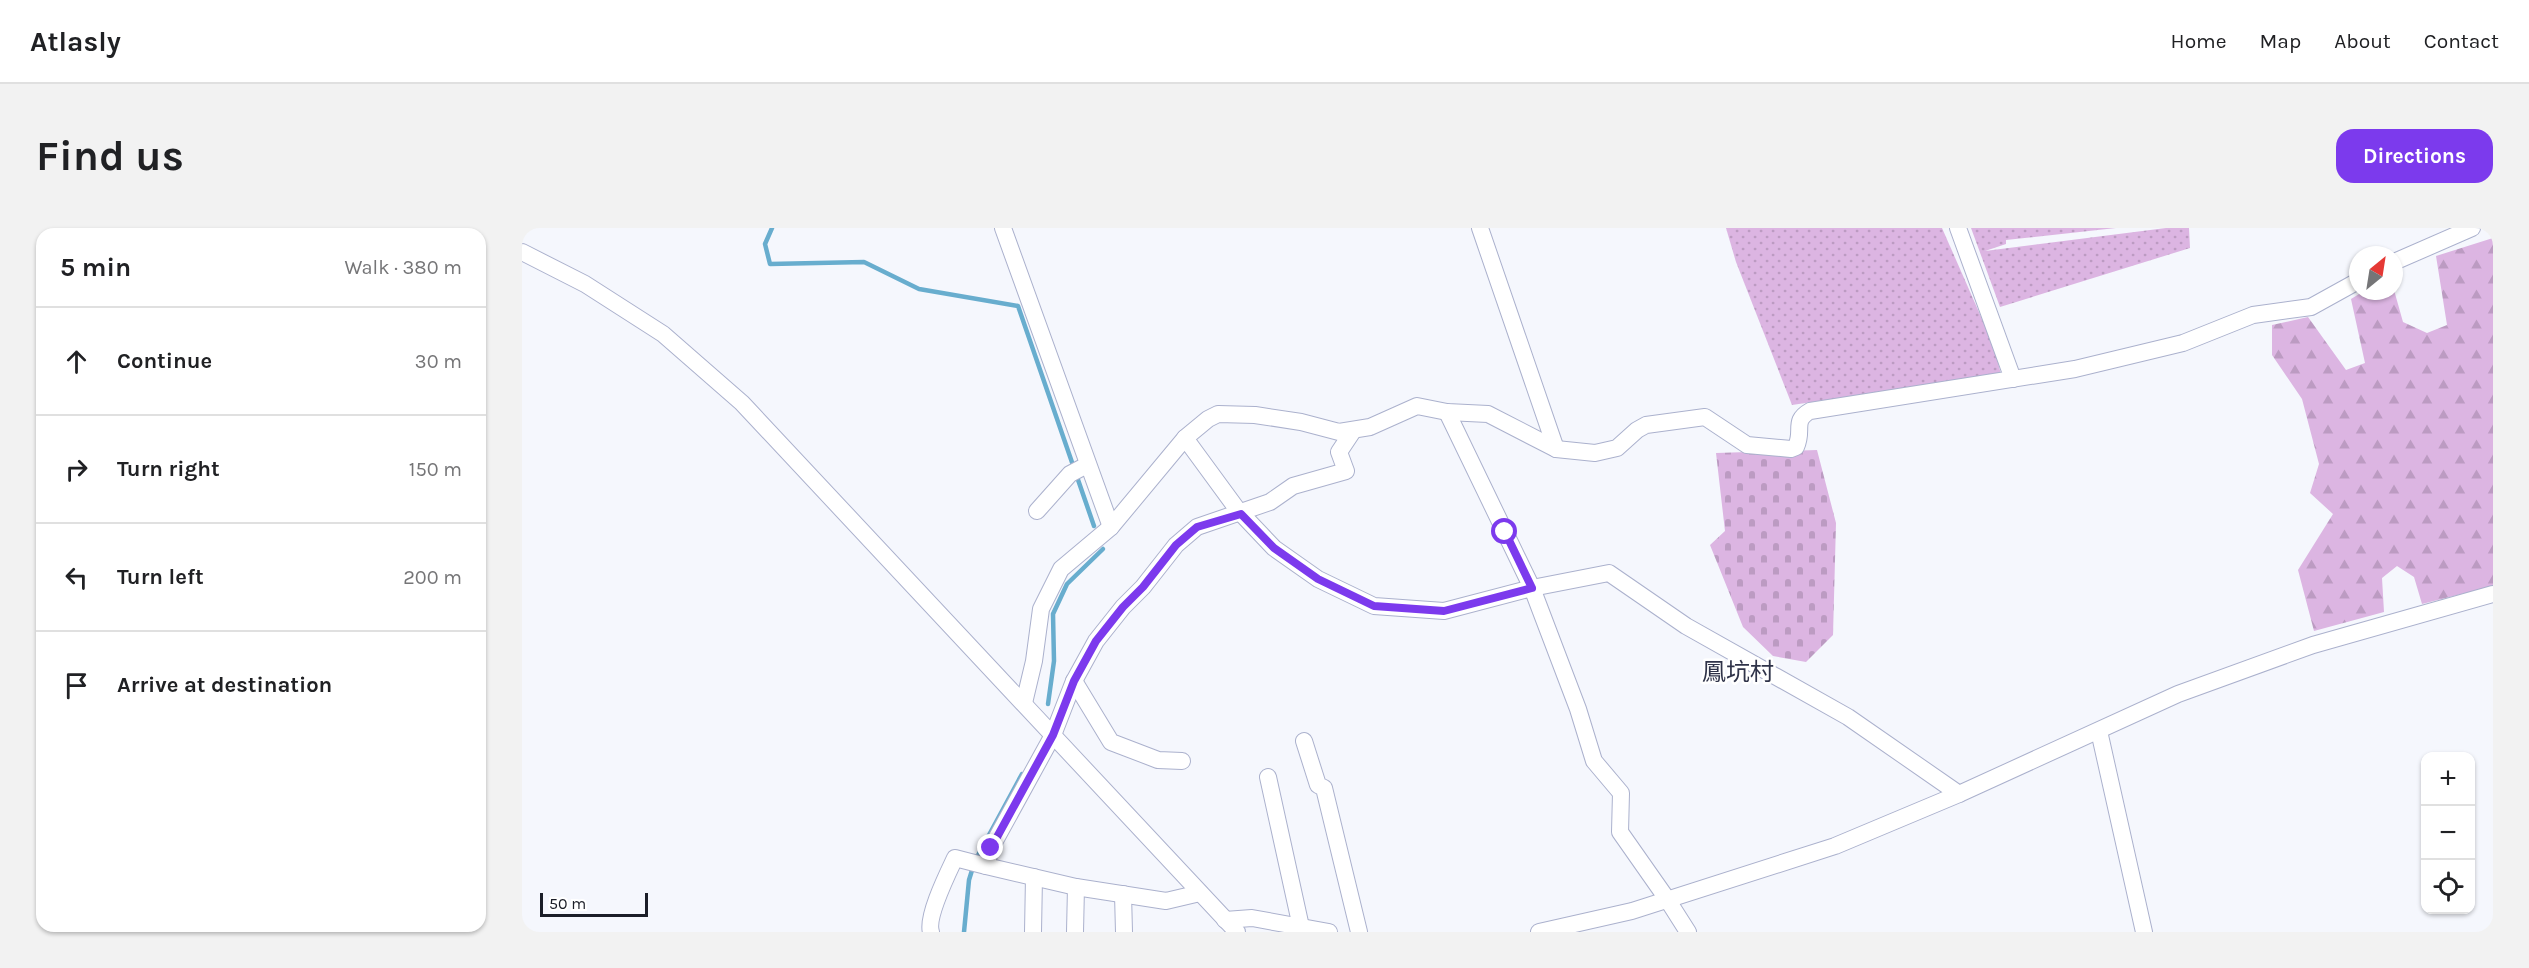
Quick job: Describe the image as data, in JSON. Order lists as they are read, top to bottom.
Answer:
{
  "districts": ["鳳坑村"],
  "scale_bar": "50 m",
  "north": "top right",
  "page": {
    "header": "Atlasly",
    "nav": [
      "Home",
      "Map",
      "About",
      "Contact"
    ],
    "buttons": "Directions",
    "title": "Find us",
    "heading": ["5 min", "Walk · 380 m"],
    "list": [
      ["Continue", "30 m"],
      ["Turn right", "150 m"],
      ["Turn left", "200 m"],
      "Arrive at destination"
    ],
    "map_buttons": ["+", "−"],
    "scale": "50 m"
  }
}
